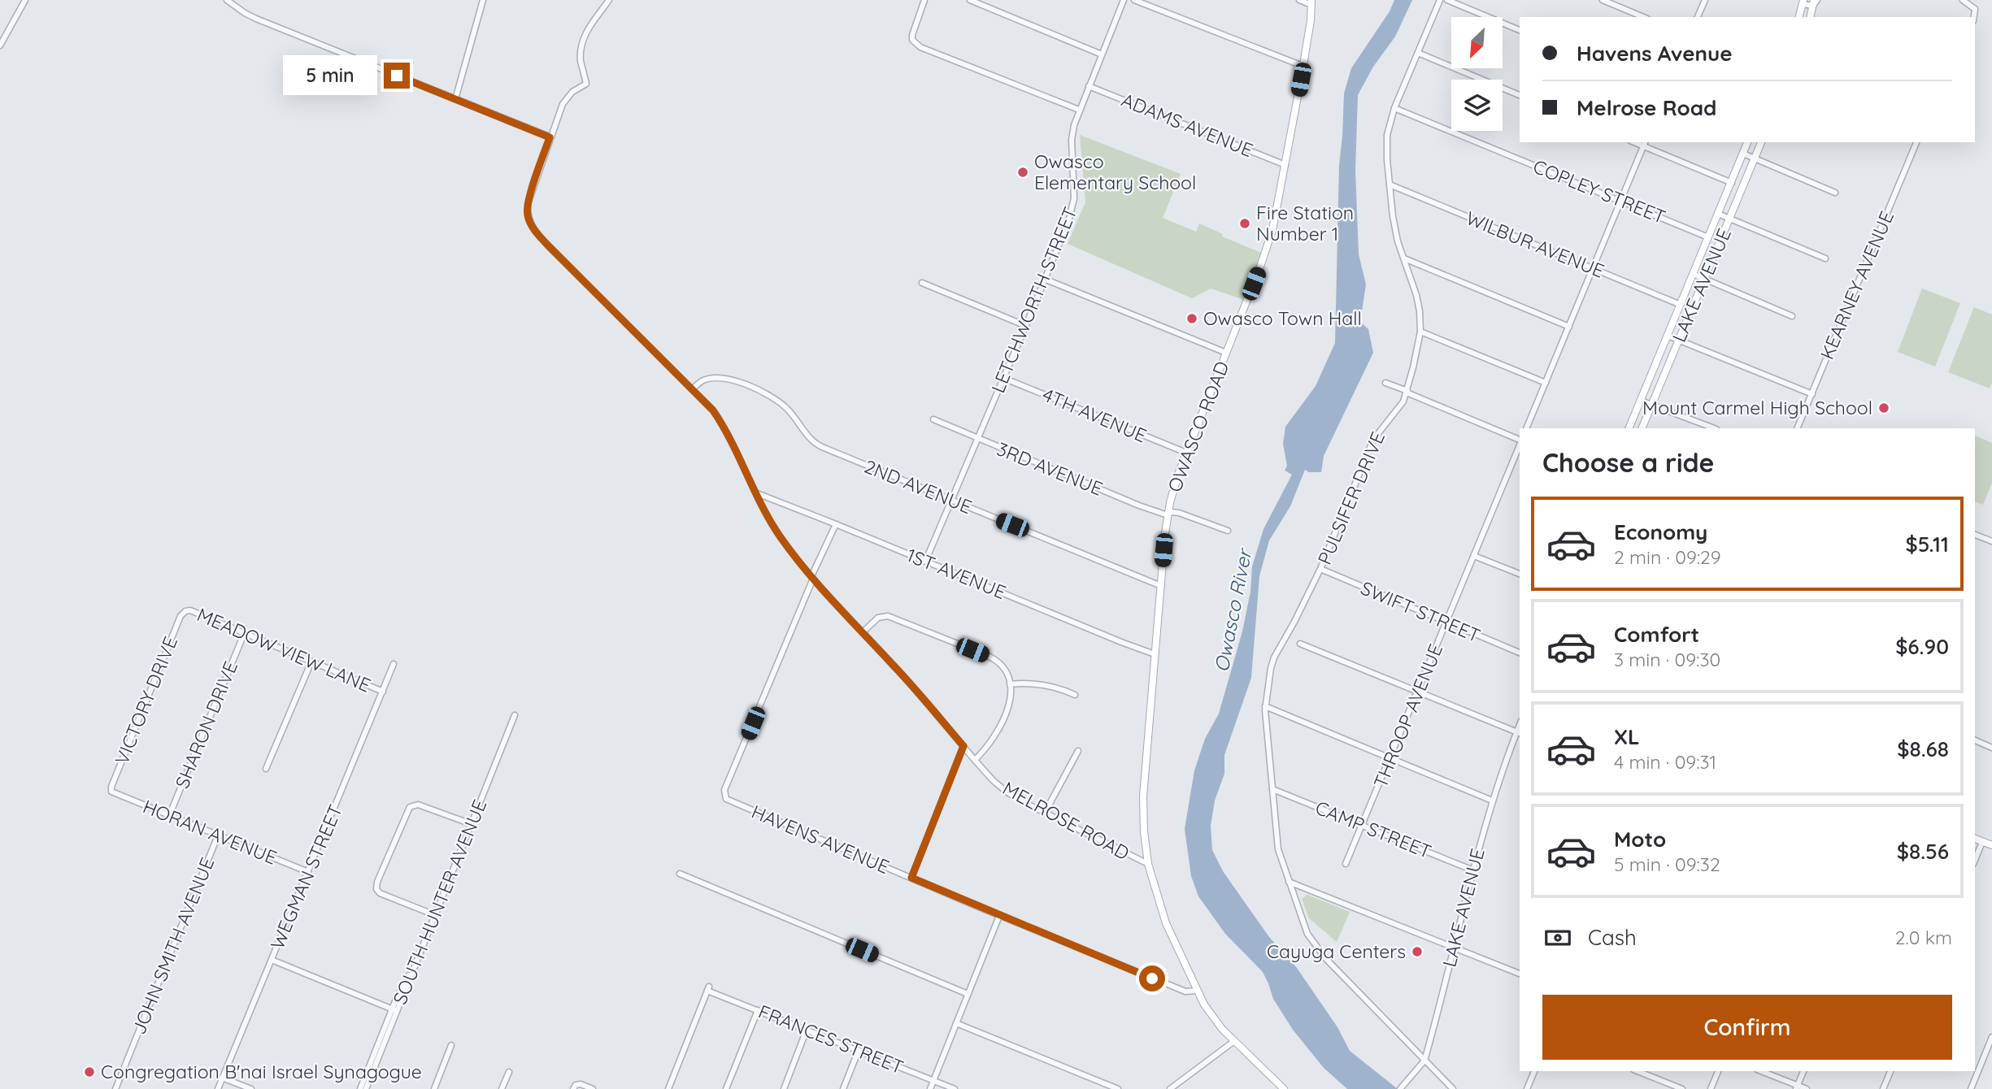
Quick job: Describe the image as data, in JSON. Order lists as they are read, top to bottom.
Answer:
{
  "streets": {
    "main road": ["LAKE AVENUE", "OWASCO ROAD"],
    "street": [
      "ADAMS AVENUE",
      "COPLEY STREET",
      "WILBUR AVENUE",
      "KEARNEY AVENUE",
      "LETCHWORTH STREET",
      "4TH AVENUE",
      "3RD AVENUE",
      "2ND AVENUE",
      "PULSIFER DRIVE",
      "1ST AVENUE",
      "SWIFT STREET",
      "MEADOW VIEW LANE",
      "VICTORY DRIVE",
      "THROOP AVENUE",
      "SHARON DRIVE",
      "MELROSE ROAD",
      "CAMP STREET",
      "HORAN AVENUE",
      "HAVENS AVENUE",
      "WEGMAN STREET",
      "SOUTH HUNTER AVENUE",
      "JOHN SMITH AVENUE",
      "FRANCES STREET"
    ]
  },
  "crossings": [
    ["ADAMS AVENUE", "LETCHWORTH STREET"],
    ["ADAMS AVENUE", "OWASCO ROAD"],
    ["COPLEY STREET", "LAKE AVENUE"],
    ["COPLEY STREET", "PULSIFER DRIVE"],
    ["WILBUR AVENUE", "LAKE AVENUE"],
    ["WILBUR AVENUE", "PULSIFER DRIVE"],
    ["LAKE AVENUE", "PULSIFER DRIVE"],
    ["LAKE AVENUE", "CAMP STREET"],
    ["LETCHWORTH STREET", "4TH AVENUE"],
    ["LETCHWORTH STREET", "3RD AVENUE"],
    ["LETCHWORTH STREET", "2ND AVENUE"],
    ["LETCHWORTH STREET", "1ST AVENUE"],
    ["4TH AVENUE", "OWASCO ROAD"],
    ["OWASCO ROAD", "3RD AVENUE"],
    ["OWASCO ROAD", "2ND AVENUE"],
    ["OWASCO ROAD", "1ST AVENUE"],
    ["OWASCO ROAD", "MELROSE ROAD"],
    ["OWASCO ROAD", "HAVENS AVENUE"],
    ["2ND AVENUE", "MELROSE ROAD"],
    ["PULSIFER DRIVE", "SWIFT STREET"],
    ["PULSIFER DRIVE", "CAMP STREET"],
    ["1ST AVENUE", "MELROSE ROAD"],
    ["SWIFT STREET", "THROOP AVENUE"],
    ["MEADOW VIEW LANE", "VICTORY DRIVE"],
    ["MEADOW VIEW LANE", "SHARON DRIVE"],
    ["MEADOW VIEW LANE", "WEGMAN STREET"],
    ["VICTORY DRIVE", "HORAN AVENUE"],
    ["THROOP AVENUE", "CAMP STREET"],
    ["SHARON DRIVE", "HORAN AVENUE"],
    ["MELROSE ROAD", "HAVENS AVENUE"],
    ["HORAN AVENUE", "WEGMAN STREET"],
    ["HORAN AVENUE", "JOHN SMITH AVENUE"]
  ],
  "water": ["Owasco River"],
  "places": [
    "Owasco Elementary School",
    "Fire Station Number 1",
    "Owasco Town Hall",
    "Mount Carmel High School",
    "Cayuga Centers",
    "Congregation B'nai Israel Synagogue"
  ],
  "north": "bottom left",
  "page": {
    "banner": ["Havens Avenue", "Melrose Road"],
    "bubble": "5 min",
    "heading": "Choose a ride",
    "list": [
      {
        "name": "Economy",
        "note": "2 min · 09:29",
        "value": "$5.11"
      },
      {
        "name": "Comfort",
        "note": "3 min · 09:30",
        "value": "$6.90"
      },
      {
        "name": "XL",
        "note": "4 min · 09:31",
        "value": "$8.68"
      },
      {
        "name": "Moto",
        "note": "5 min · 09:32",
        "value": "$8.56"
      }
    ],
    "pay": ["Cash", "2.0 km"],
    "buttons": "Confirm"
  }
}
